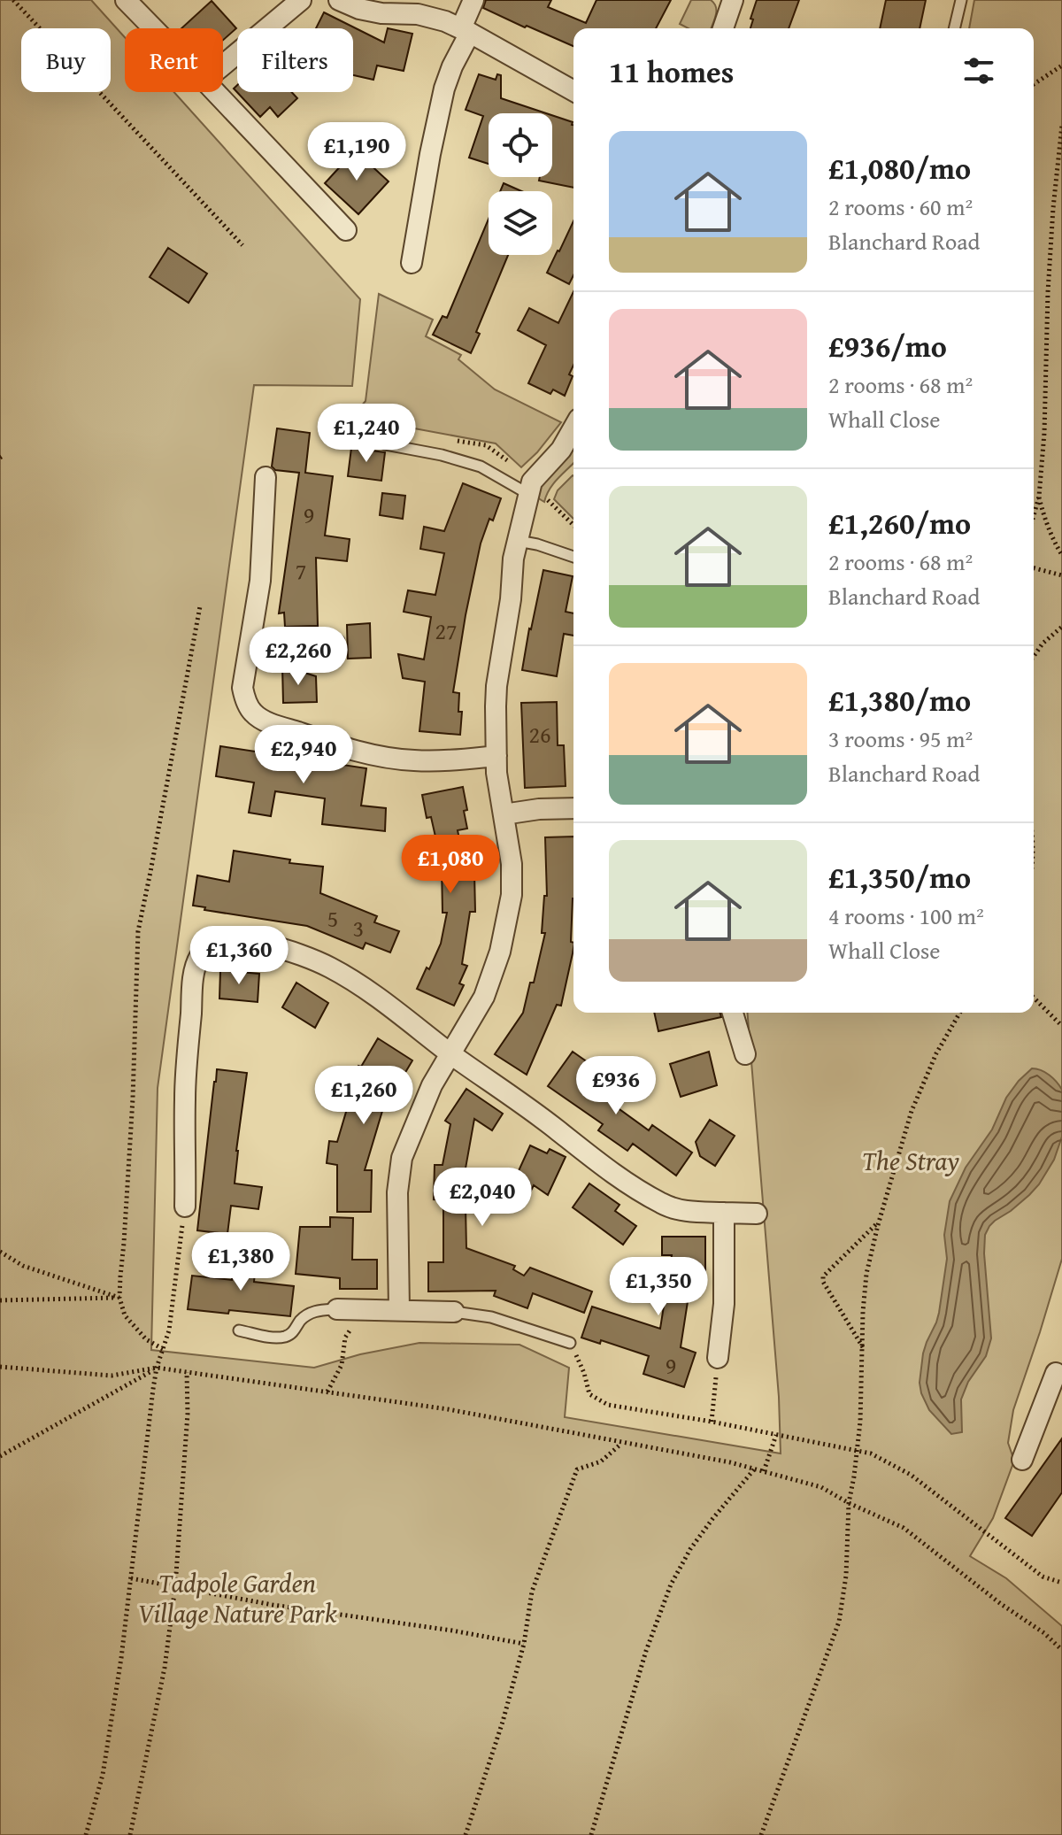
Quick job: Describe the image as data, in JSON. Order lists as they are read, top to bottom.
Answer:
{
  "parks": ["The Stray", "Tadpole Garden Village Nature Park"],
  "house_numbers": [
    "9",
    "7",
    "27",
    "26",
    "5",
    "3",
    "9"
  ],
  "page": {
    "chip": ["Buy", "Rent", "Filters"],
    "heading": "11 homes",
    "list": [
      {
        "name": "£1,080/mo",
        "note": "2 rooms · 60 m² · Blanchard Road"
      },
      {
        "name": "£936/mo",
        "note": "2 rooms · 68 m² · Whall Close"
      },
      {
        "name": "£1,260/mo",
        "note": "2 rooms · 68 m² · Blanchard Road"
      },
      {
        "name": "£1,380/mo",
        "note": "3 rooms · 95 m² · Blanchard Road"
      },
      {
        "name": "£1,350/mo",
        "note": "4 rooms · 100 m² · Whall Close"
      }
    ],
    "price": [
      "£1,190",
      "£1,240",
      "£2,260",
      "£2,940",
      "£1,080",
      "£1,360",
      "£936",
      "£1,260",
      "£2,040",
      "£1,380",
      "£1,350"
    ]
  }
}
